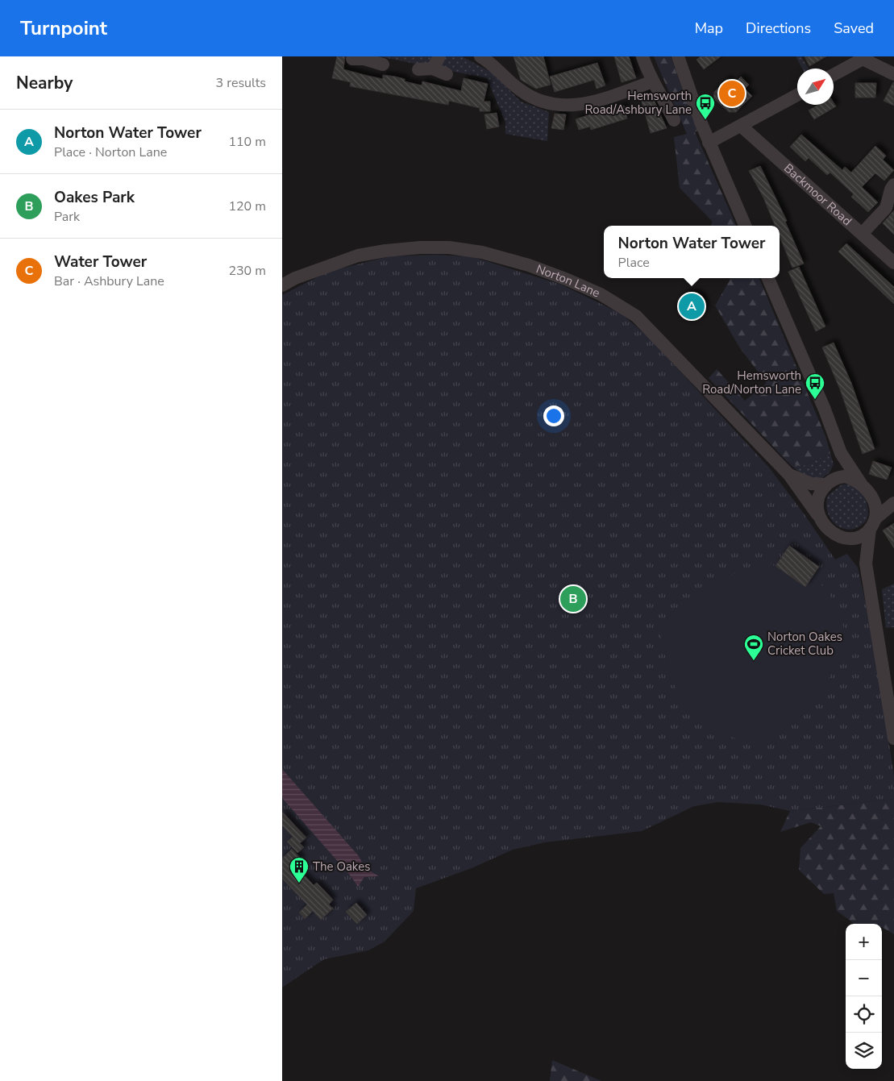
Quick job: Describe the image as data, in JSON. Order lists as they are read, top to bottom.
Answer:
{
  "streets": {
    "street": ["Backmoor Road", "Norton Lane"]
  },
  "places": {
    "bus stop": ["Hemsworth Road/Ashbury Lane", "Hemsworth Road/Norton Lane"],
    "sports": ["Norton Oakes Cricket Club"],
    "building": ["The Oakes"]
  },
  "north": "top right",
  "page": {
    "header": "Turnpoint",
    "nav": ["Map", "Directions", "Saved"],
    "heading": ["Nearby", "3 results"],
    "pins": ["C", "A", "B"],
    "list": [
      {
        "mark": "A",
        "name": "Norton Water Tower",
        "note": "Place · Norton Lane",
        "value": "110 m"
      },
      {
        "mark": "B",
        "name": "Oakes Park",
        "note": "Park",
        "value": "120 m"
      },
      {
        "mark": "C",
        "name": "Water Tower",
        "note": "Bar · Ashbury Lane",
        "value": "230 m"
      }
    ],
    "popup": ["Norton Water Tower", "Place"],
    "map_buttons": ["+", "−"]
  }
}
